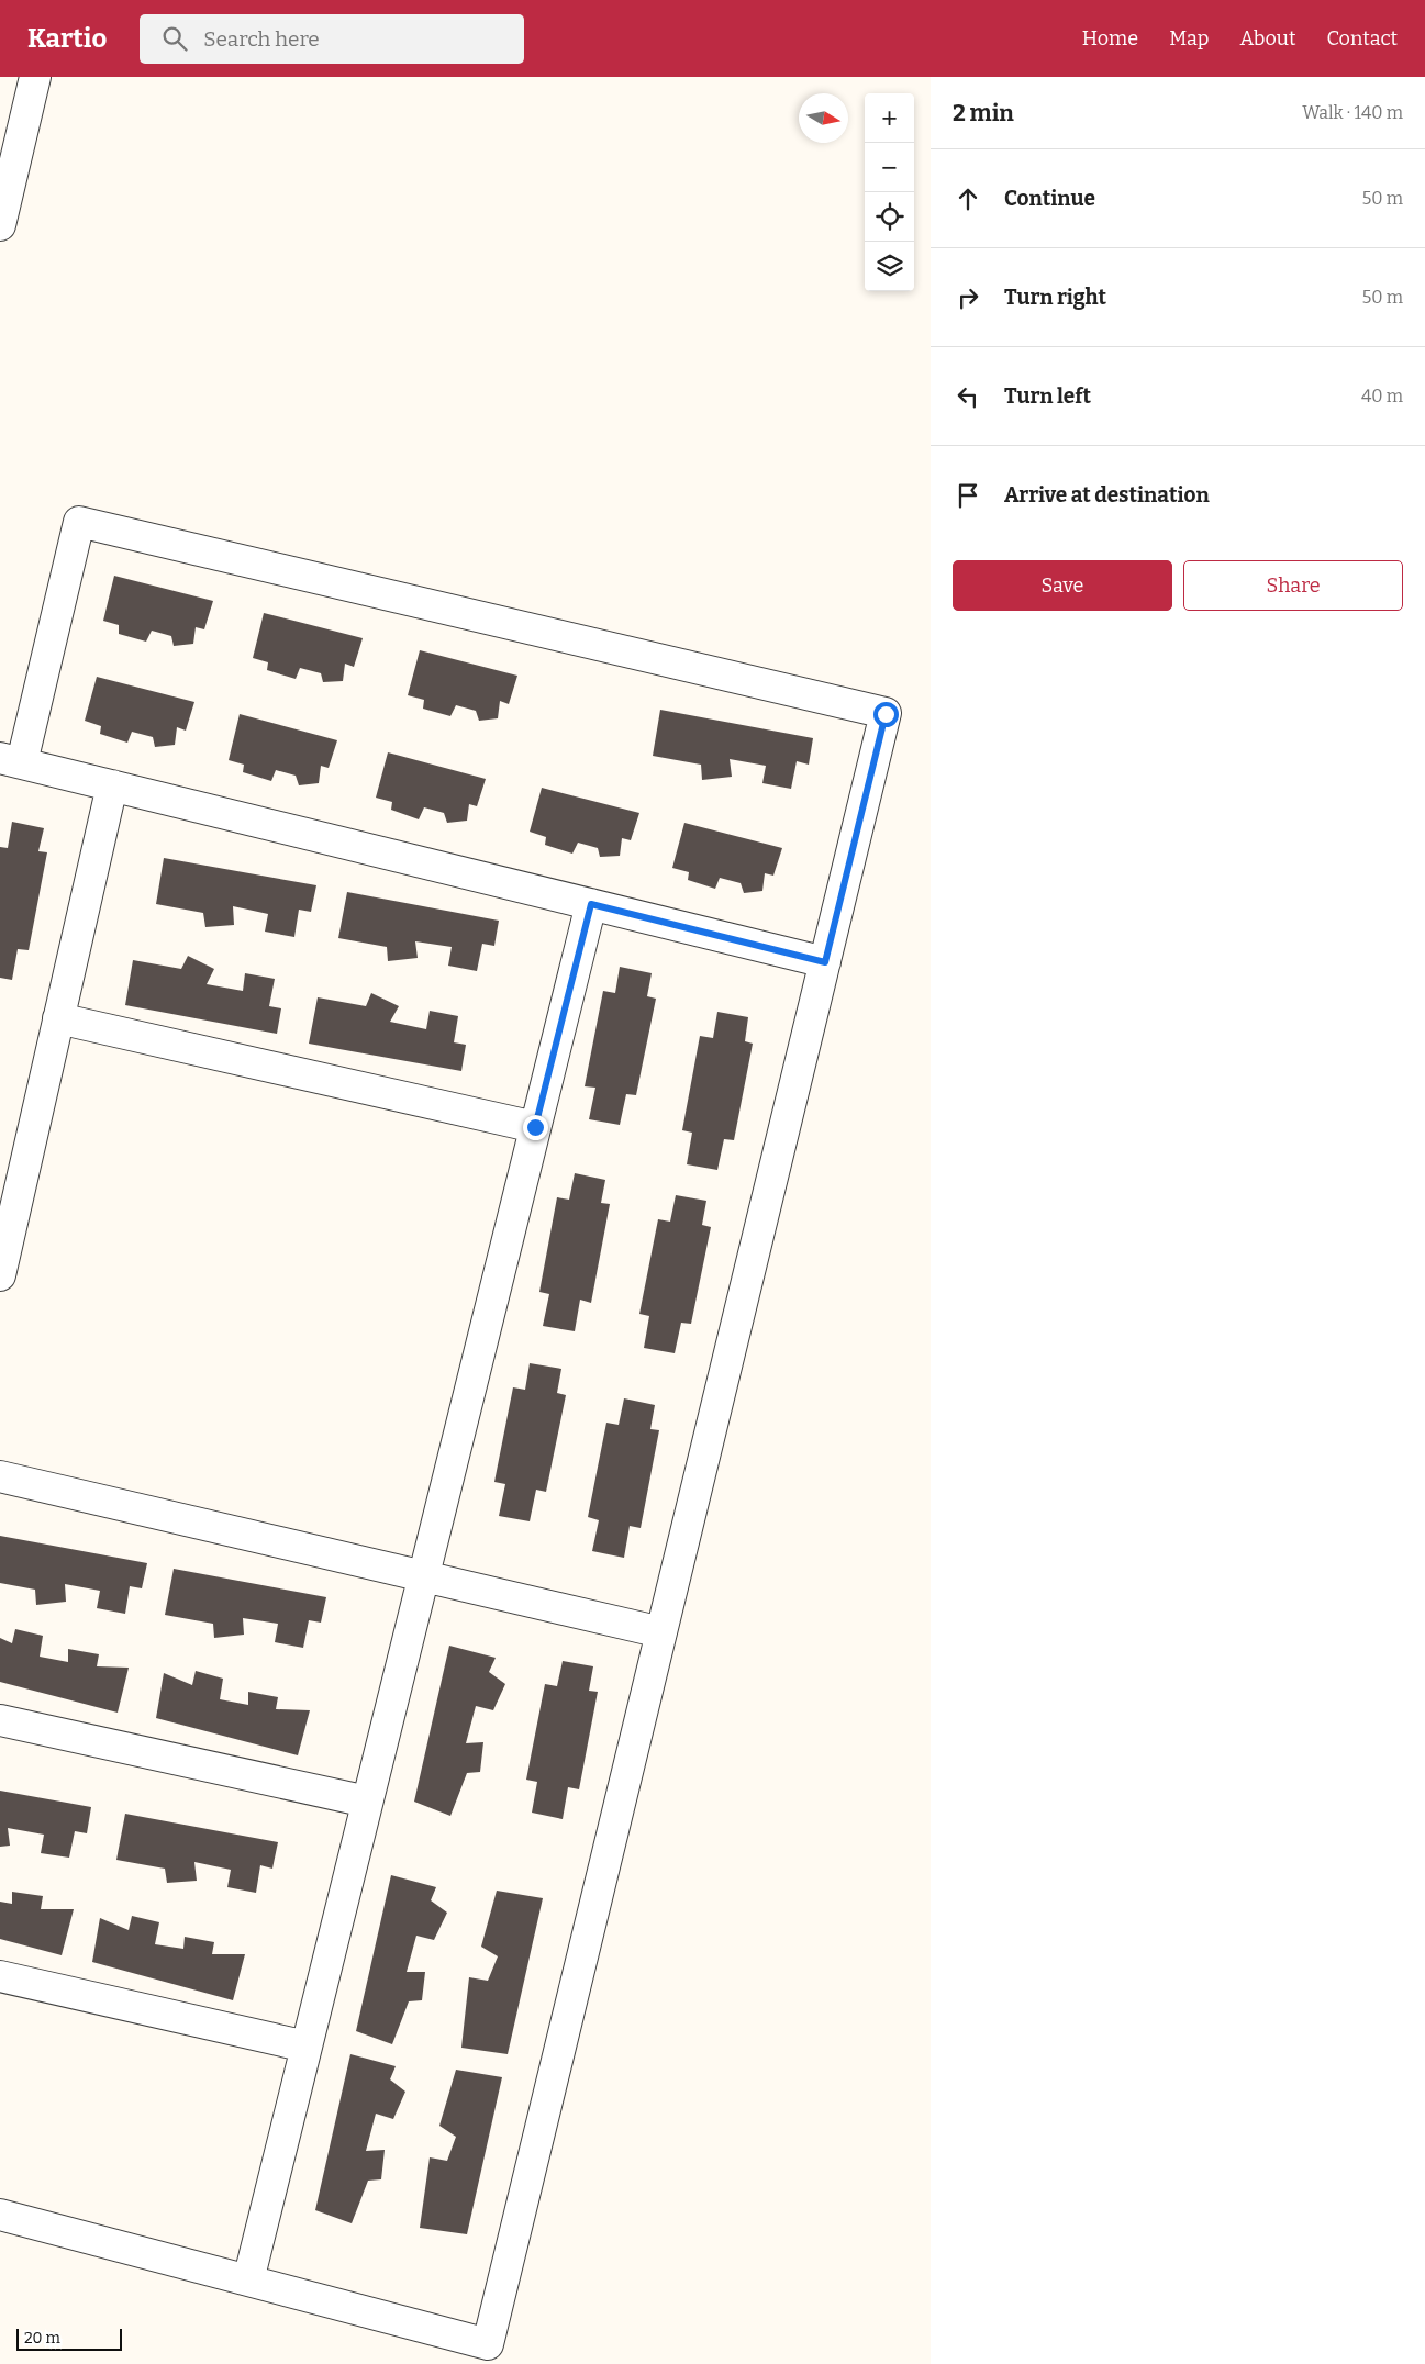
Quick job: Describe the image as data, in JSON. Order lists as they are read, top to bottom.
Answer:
{
  "scale_bar": "20 m",
  "north": "right",
  "page": {
    "header": "Kartio",
    "search": "Search here",
    "nav": [
      "Home",
      "Map",
      "About",
      "Contact"
    ],
    "heading": ["2 min", "Walk · 140 m"],
    "map_buttons": ["+", "−"],
    "list": [
      ["Continue", "50 m"],
      ["Turn right", "50 m"],
      ["Turn left", "40 m"],
      "Arrive at destination"
    ],
    "buttons": ["Save", "Share"],
    "scale": "20 m"
  }
}
